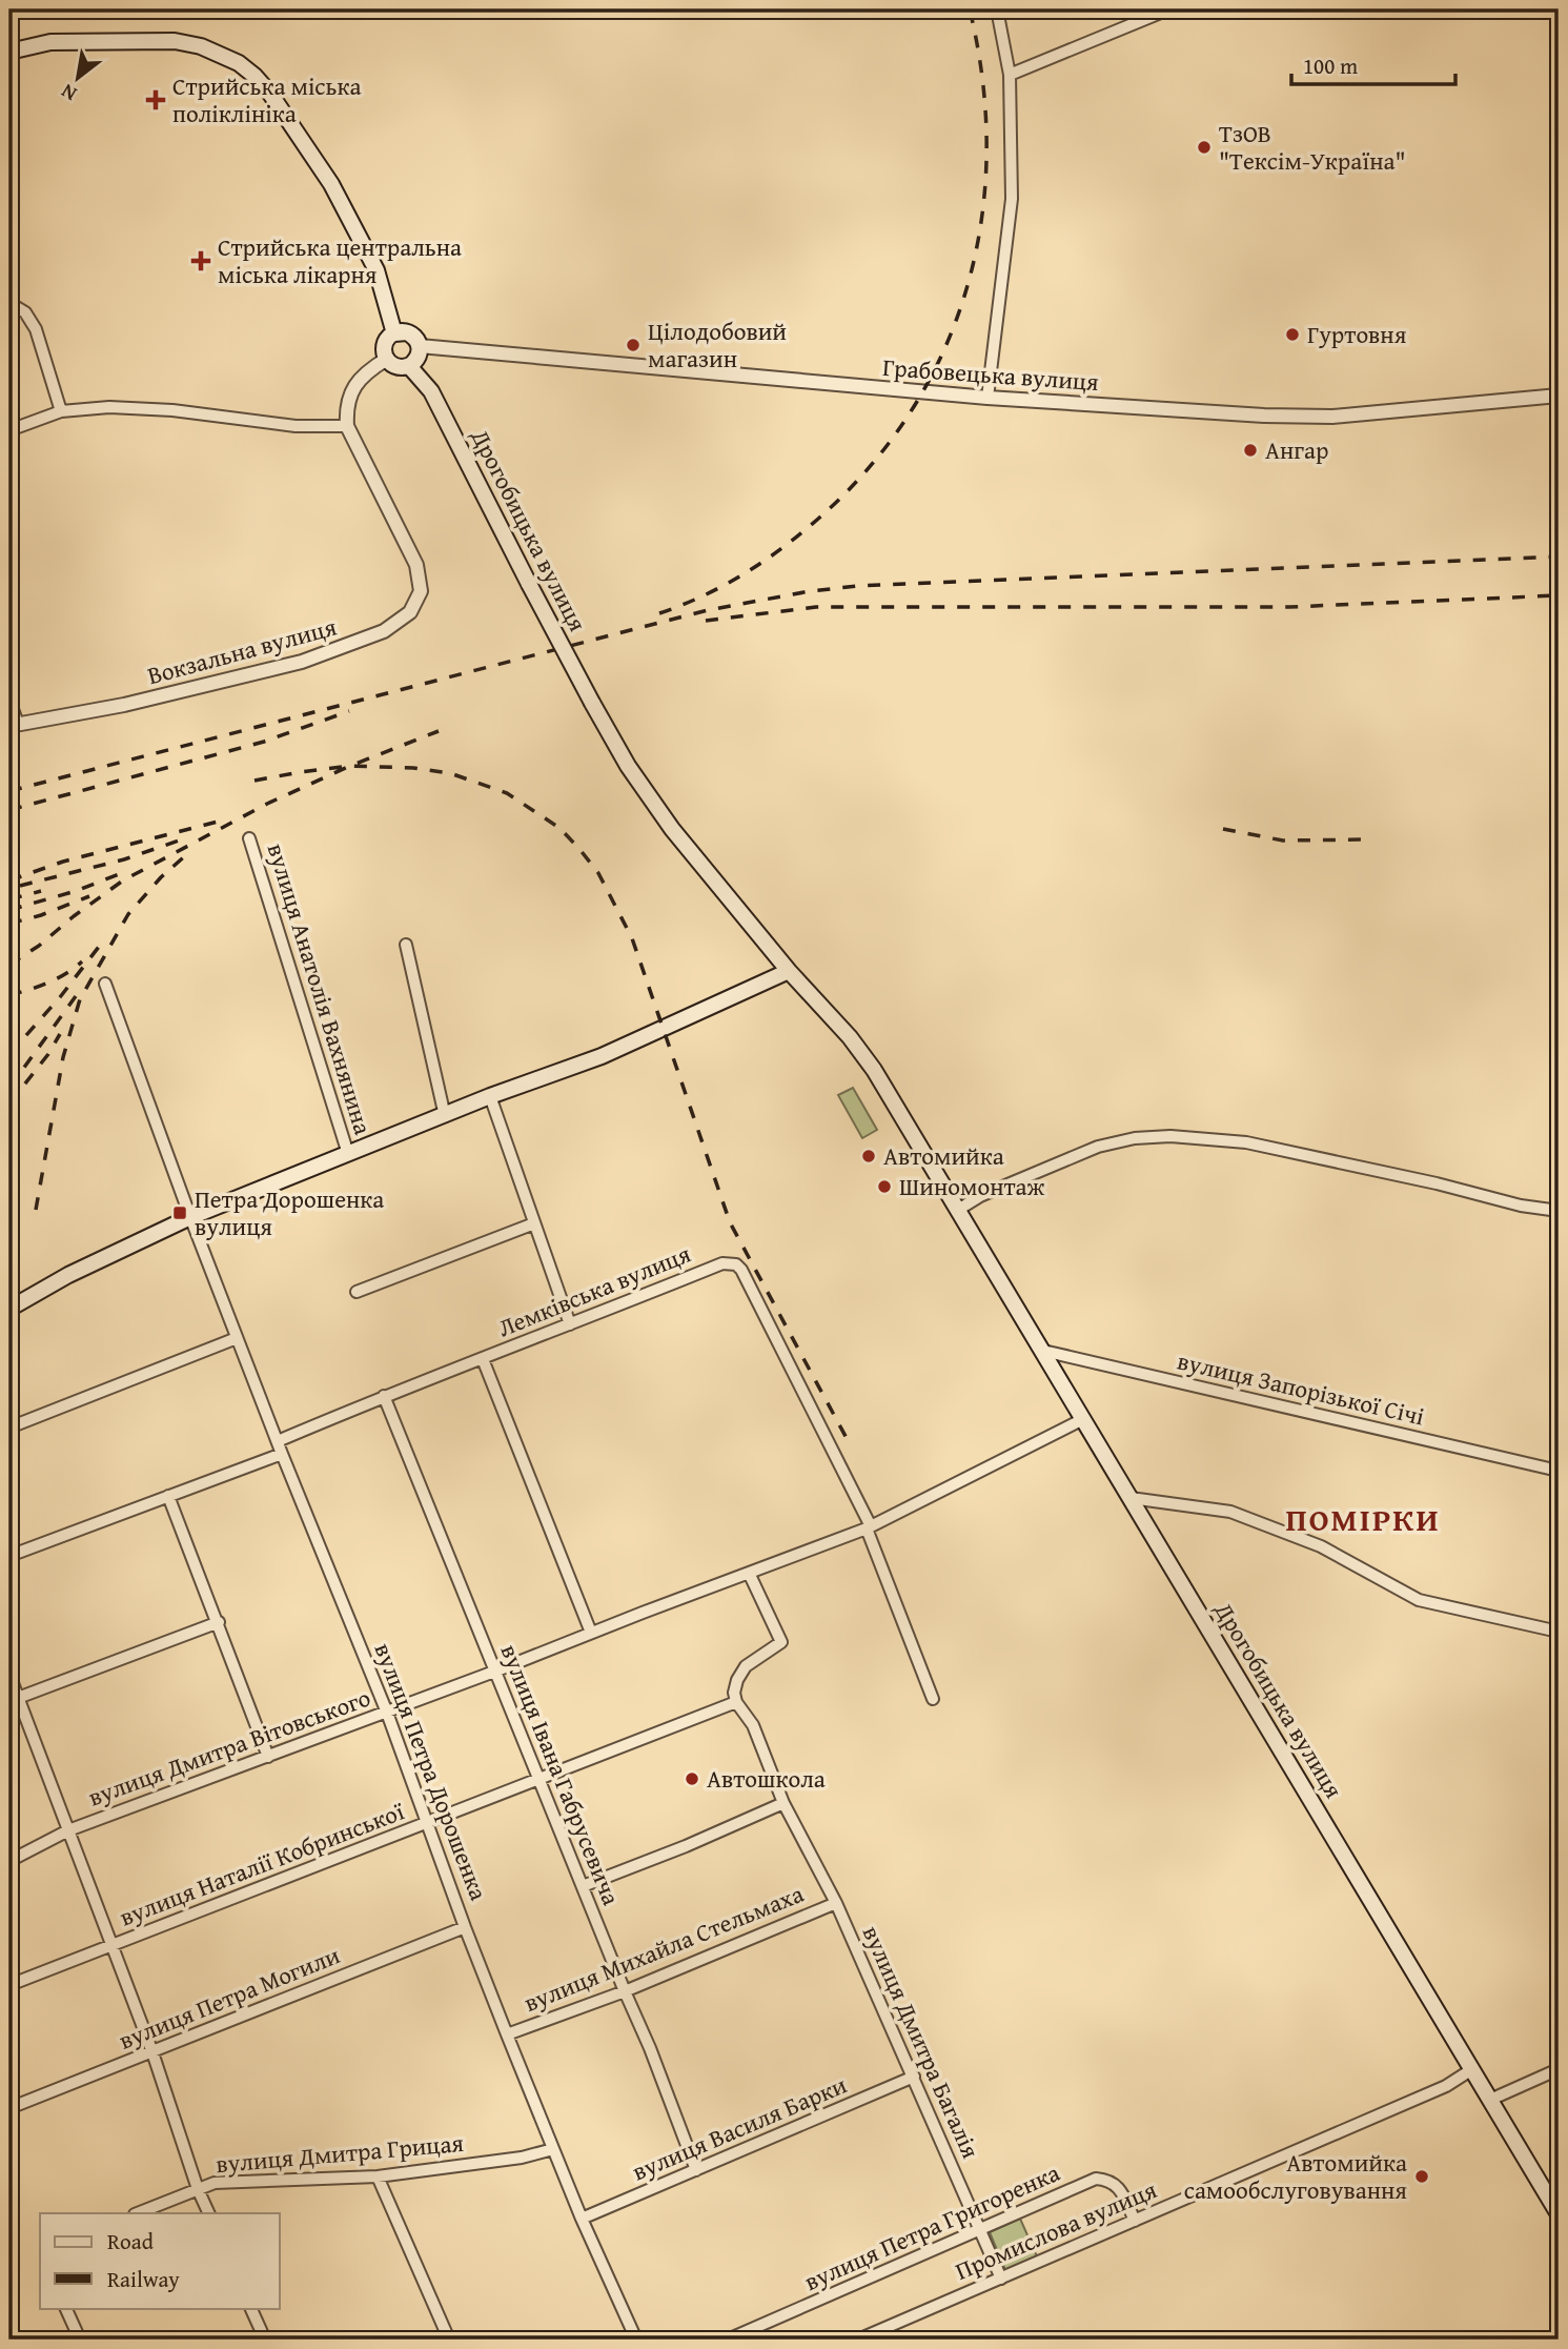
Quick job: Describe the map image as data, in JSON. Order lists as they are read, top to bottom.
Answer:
{
  "streets": {
    "main road": ["Дрогобицька вулиця"],
    "street": [
      "Грабовецька вулиця",
      "Вокзальна вулиця",
      "вулиця Анатолія Вахнянина",
      "Лемківська вулиця",
      "вулиця Запорізької Січі",
      "вулиця Дмитра Вітовського",
      "вулиця Петра Дорошенка",
      "вулиця Івана Габрусевича",
      "вулиця Наталії Кобринської",
      "вулиця Михайла Стельмаха",
      "вулиця Петра Могили",
      "вулиця Дмитра Багалія",
      "вулиця Василя Барки",
      "вулиця Дмитра Грицая",
      "вулиця Петра Григоренка",
      "Промислова вулиця"
    ]
  },
  "crossings": [
    ["Грабовецька вулиця", "Дрогобицька вулиця"],
    ["Дрогобицька вулиця", "вулиця Запорізької Січі"],
    ["Дрогобицька вулиця", "вулиця Дмитра Вітовського"],
    ["Дрогобицька вулиця", "Промислова вулиця"],
    ["Лемківська вулиця", "вулиця Дмитра Вітовського"],
    ["Лемківська вулиця", "вулиця Петра Дорошенка"],
    ["Лемківська вулиця", "вулиця Івана Габрусевича"],
    ["вулиця Дмитра Вітовського", "вулиця Петра Дорошенка"],
    ["вулиця Дмитра Вітовського", "вулиця Івана Габрусевича"],
    ["вулиця Петра Дорошенка", "вулиця Наталії Кобринської"],
    ["вулиця Петра Дорошенка", "вулиця Михайла Стельмаха"],
    ["вулиця Петра Дорошенка", "вулиця Петра Могили"],
    ["вулиця Петра Дорошенка", "вулиця Василя Барки"],
    ["вулиця Петра Дорошенка", "вулиця Дмитра Грицая"],
    ["вулиця Івана Габрусевича", "вулиця Наталії Кобринської"],
    ["вулиця Івана Габрусевича", "вулиця Михайла Стельмаха"],
    ["вулиця Івана Габрусевича", "вулиця Василя Барки"],
    ["вулиця Наталії Кобринської", "вулиця Дмитра Багалія"],
    ["вулиця Михайла Стельмаха", "вулиця Дмитра Багалія"],
    ["вулиця Дмитра Багалія", "вулиця Василя Барки"],
    ["вулиця Дмитра Багалія", "вулиця Петра Григоренка"],
    ["вулиця Дмитра Багалія", "Промислова вулиця"],
    ["вулиця Петра Григоренка", "Промислова вулиця"]
  ],
  "districts": ["ПОМІРКИ"],
  "places": {
    "health": ["Стрийська міська поліклініка", "Стрийська центральна міська лікарня"],
    "other": [
      "ТзОВ \"Тексім-Україна\"",
      "Гуртовня",
      "Цілодобовий магазин",
      "Ангар",
      "Автомийка",
      "Шиномонтаж",
      "Автошкола",
      "Автомийка самообслуговування"
    ],
    "transit": ["Петра Дорошенка вулиця"]
  },
  "legend": ["Road", "Railway"],
  "scale_bar": "100 m",
  "north": "bottom left"
}
